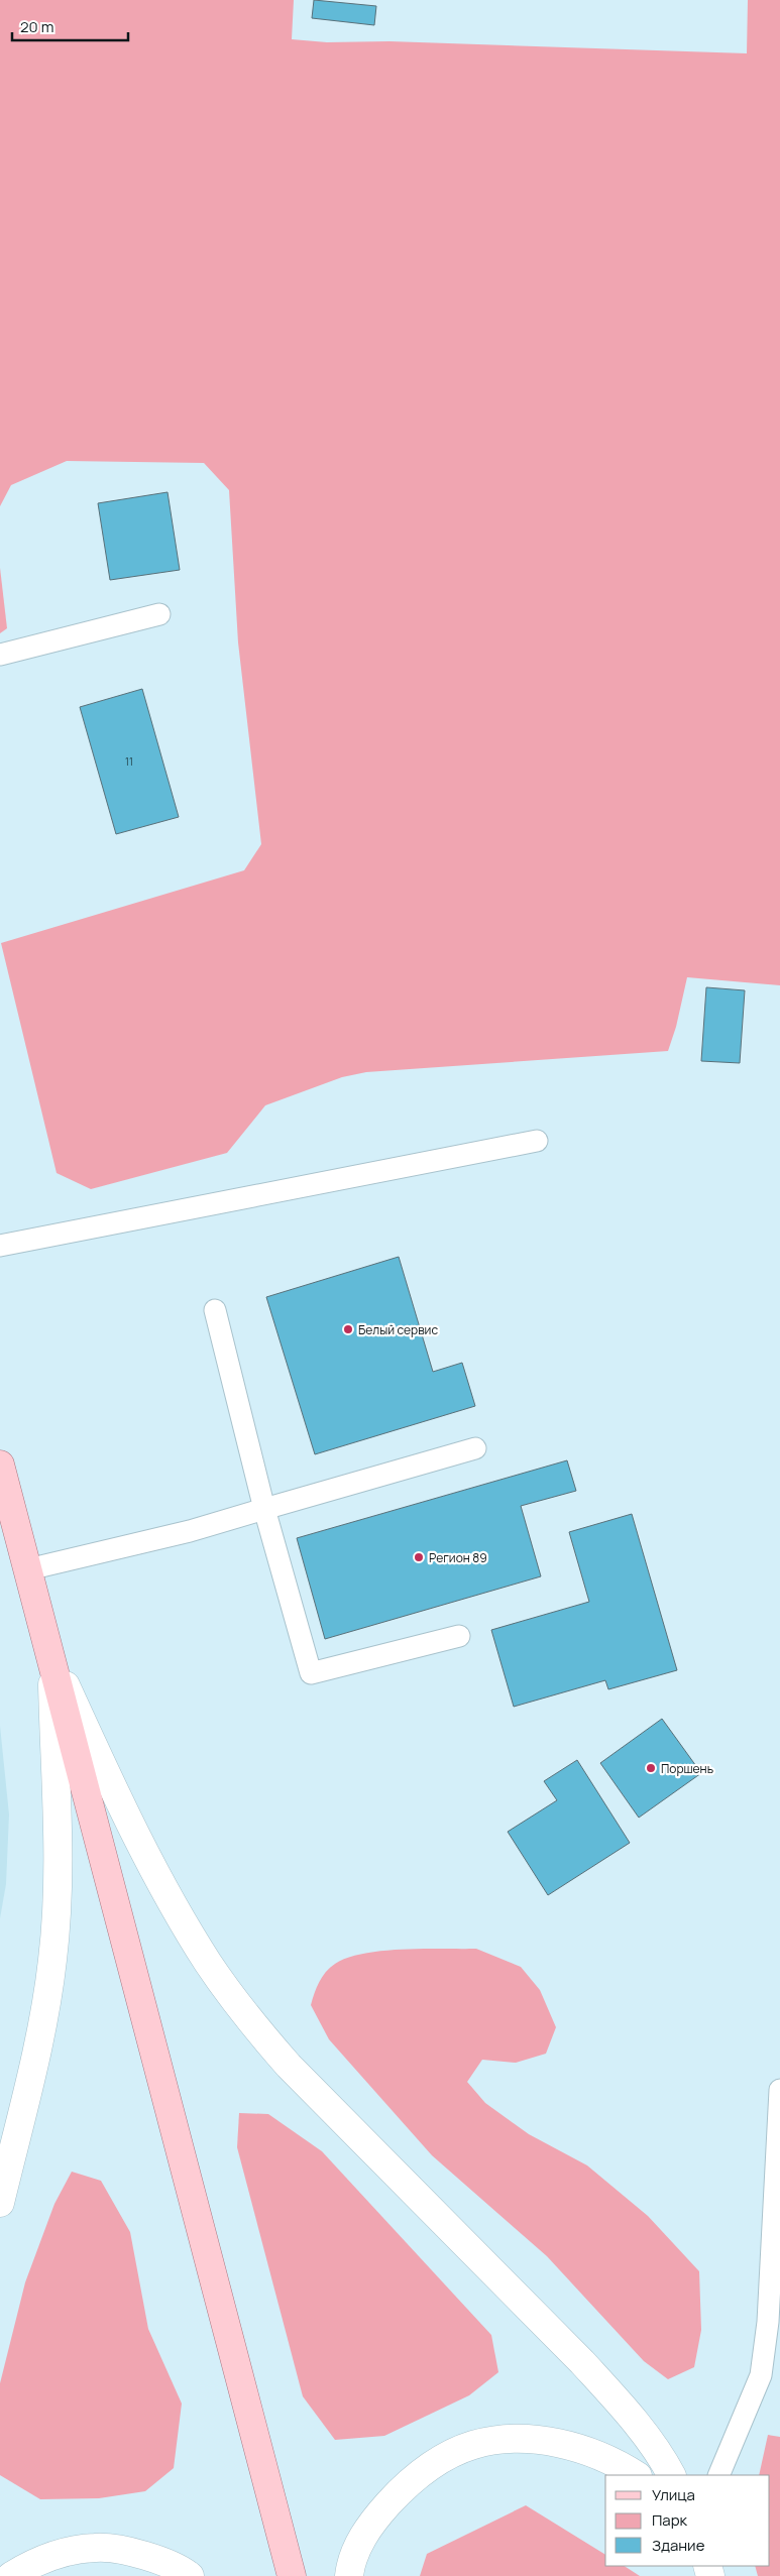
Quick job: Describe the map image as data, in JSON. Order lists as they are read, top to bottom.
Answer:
{
  "places": ["Белый сервис", "Регион 89", "Поршень"],
  "house_numbers": ["11"],
  "legend": ["Улица", "Парк", "Здание"],
  "scale_bar": "20 m"
}
